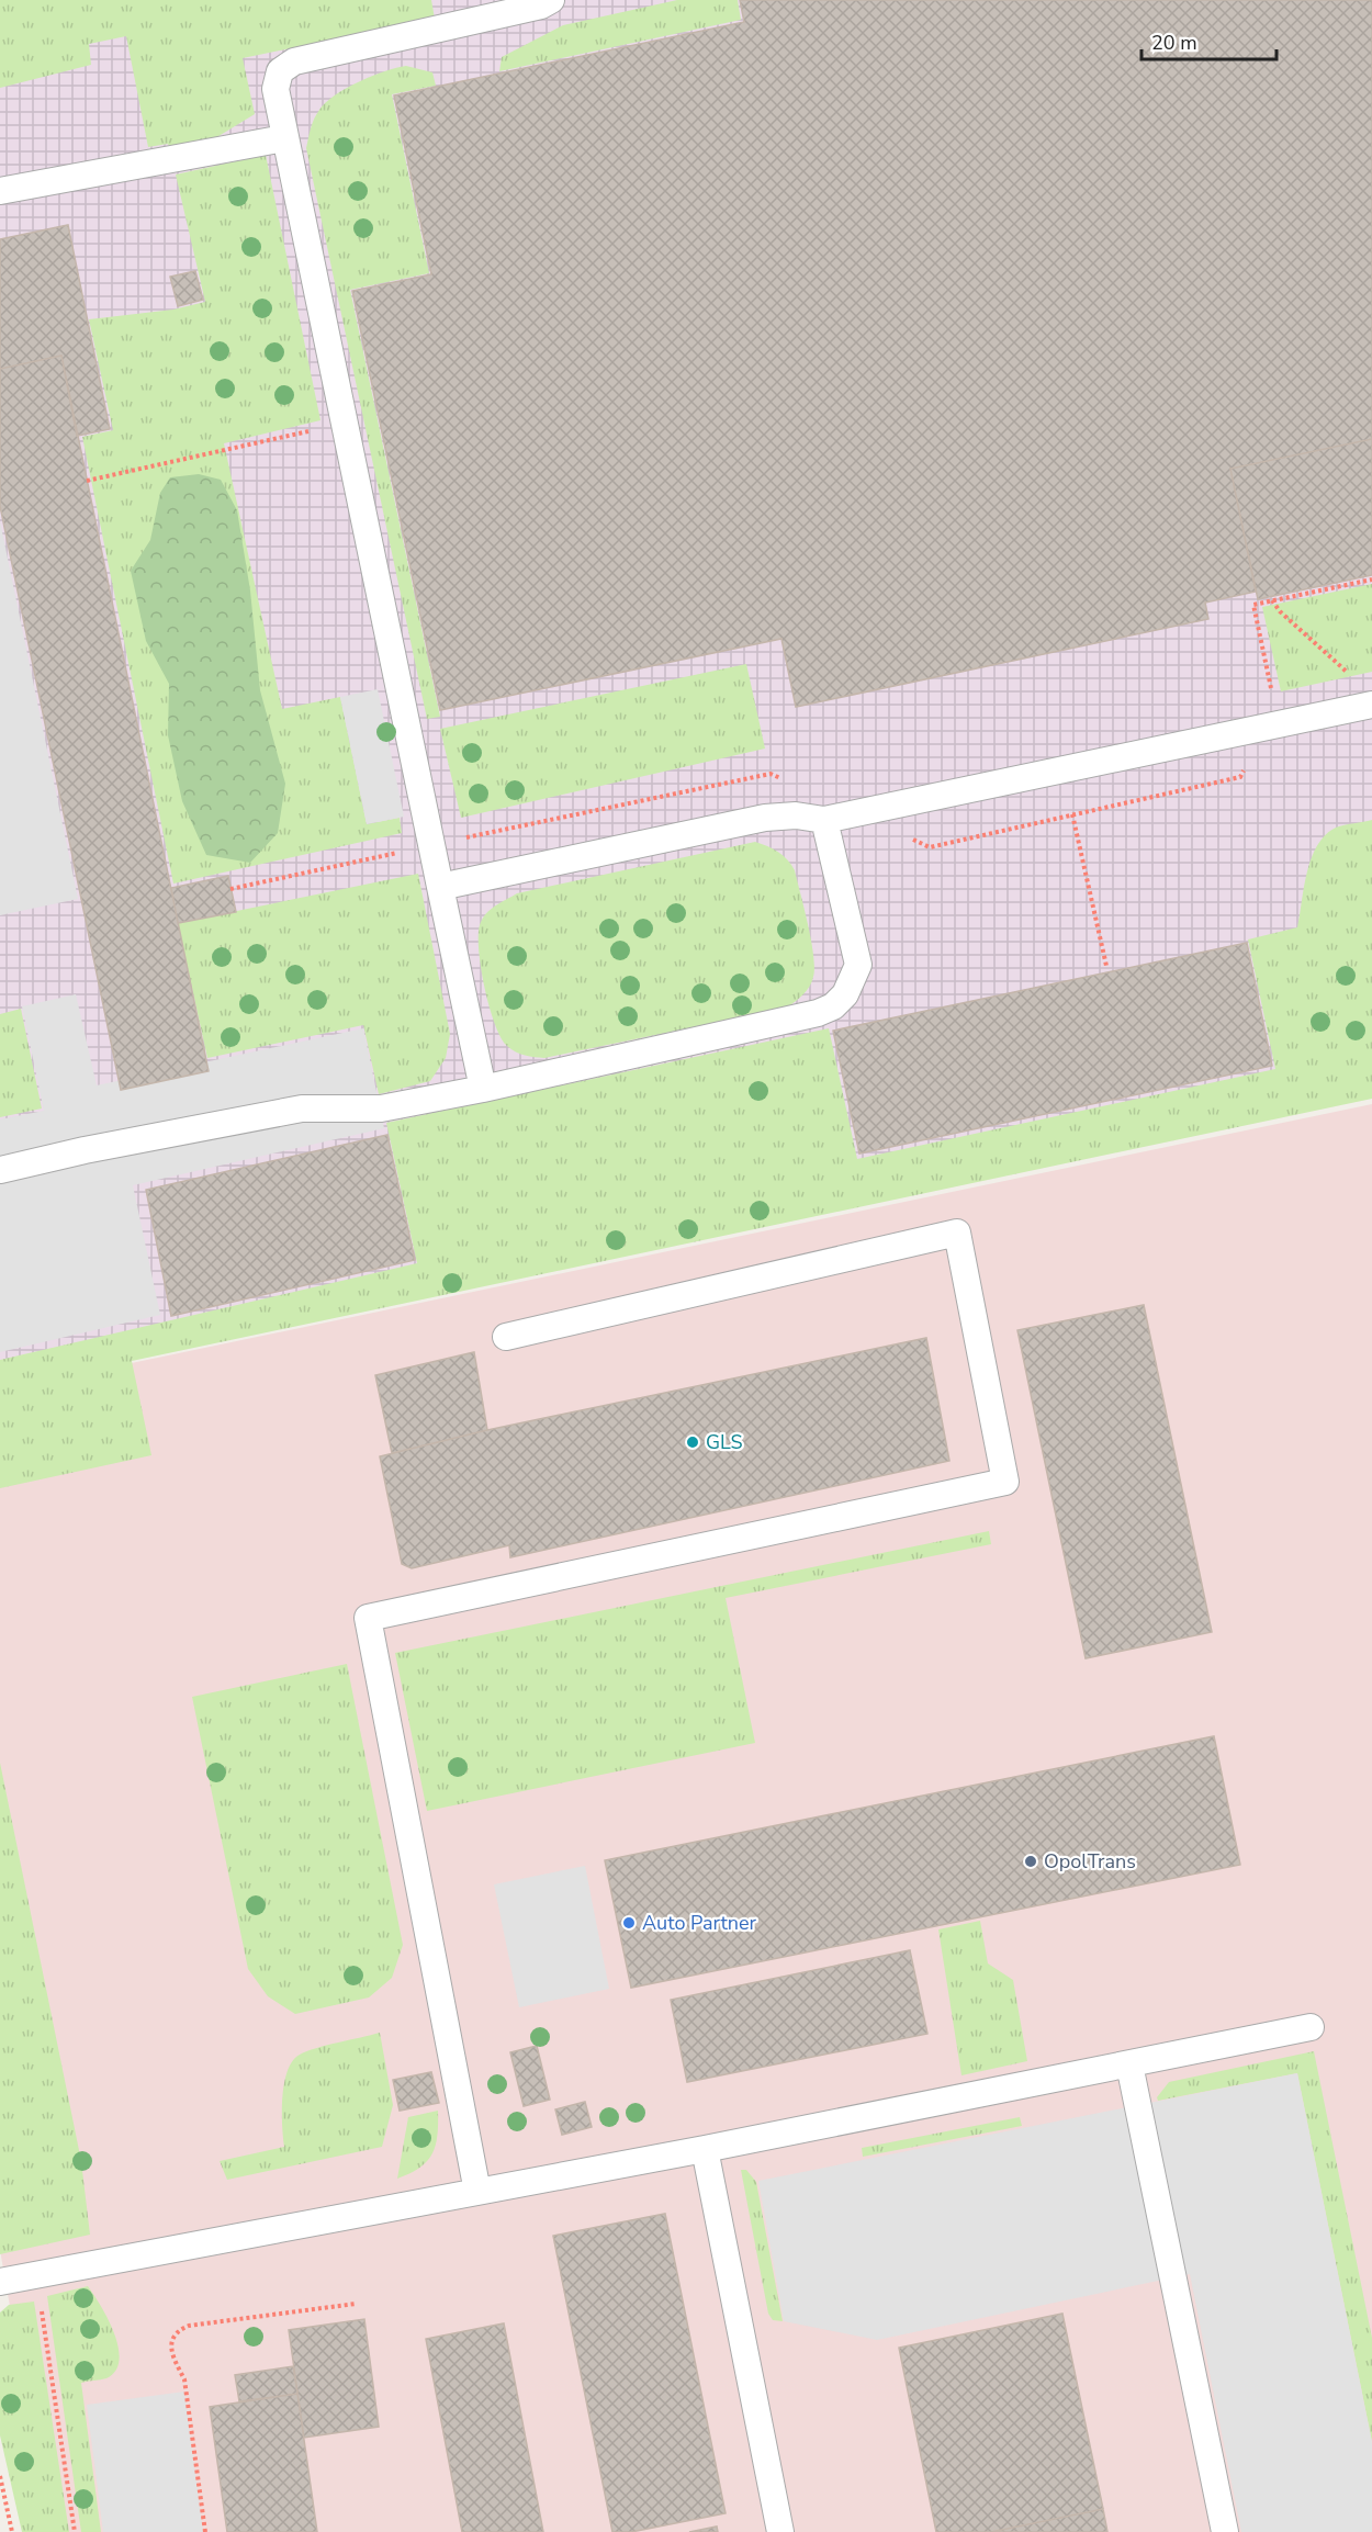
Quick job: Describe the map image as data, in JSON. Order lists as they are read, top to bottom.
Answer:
{
  "places": ["GLS", "OpolTrans", "Auto Partner"],
  "scale_bar": "20 m"
}
